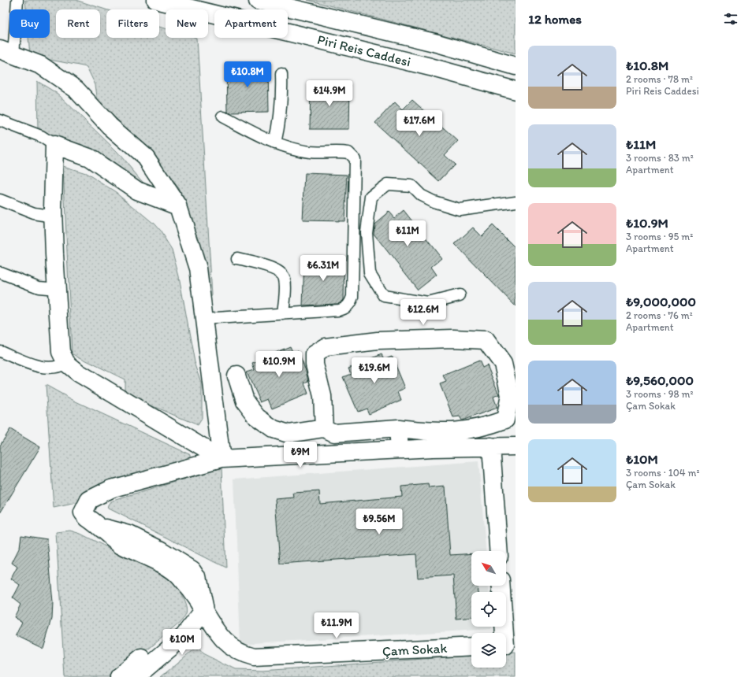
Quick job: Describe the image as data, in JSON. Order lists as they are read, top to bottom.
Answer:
{
  "streets": {
    "street": ["Piri Reis Caddesi", "Çam Sokak"]
  },
  "north": "top left",
  "page": {
    "heading": "12 homes",
    "chip": [
      "Buy",
      "Rent",
      "Filters",
      "New",
      "Apartment"
    ],
    "list": [
      {
        "name": "₺10.8M",
        "note": "2 rooms · 78 m² · Piri Reis Caddesi"
      },
      {
        "name": "₺11M",
        "note": "3 rooms · 83 m² · Apartment"
      },
      {
        "name": "₺10.9M",
        "note": "3 rooms · 95 m² · Apartment"
      },
      {
        "name": "₺9,000,000",
        "note": "2 rooms · 76 m² · Apartment"
      },
      {
        "name": "₺9,560,000",
        "note": "3 rooms · 98 m² · Çam Sokak"
      },
      {
        "name": "₺10M",
        "note": "3 rooms · 104 m² · Çam Sokak"
      }
    ],
    "price": [
      "₺10.8M",
      "₺14.9M",
      "₺17.6M",
      "₺11M",
      "₺6.31M",
      "₺12.6M",
      "₺10.9M",
      "₺19.6M",
      "₺9M",
      "₺9.56M",
      "₺11.9M",
      "₺10M"
    ]
  }
}
